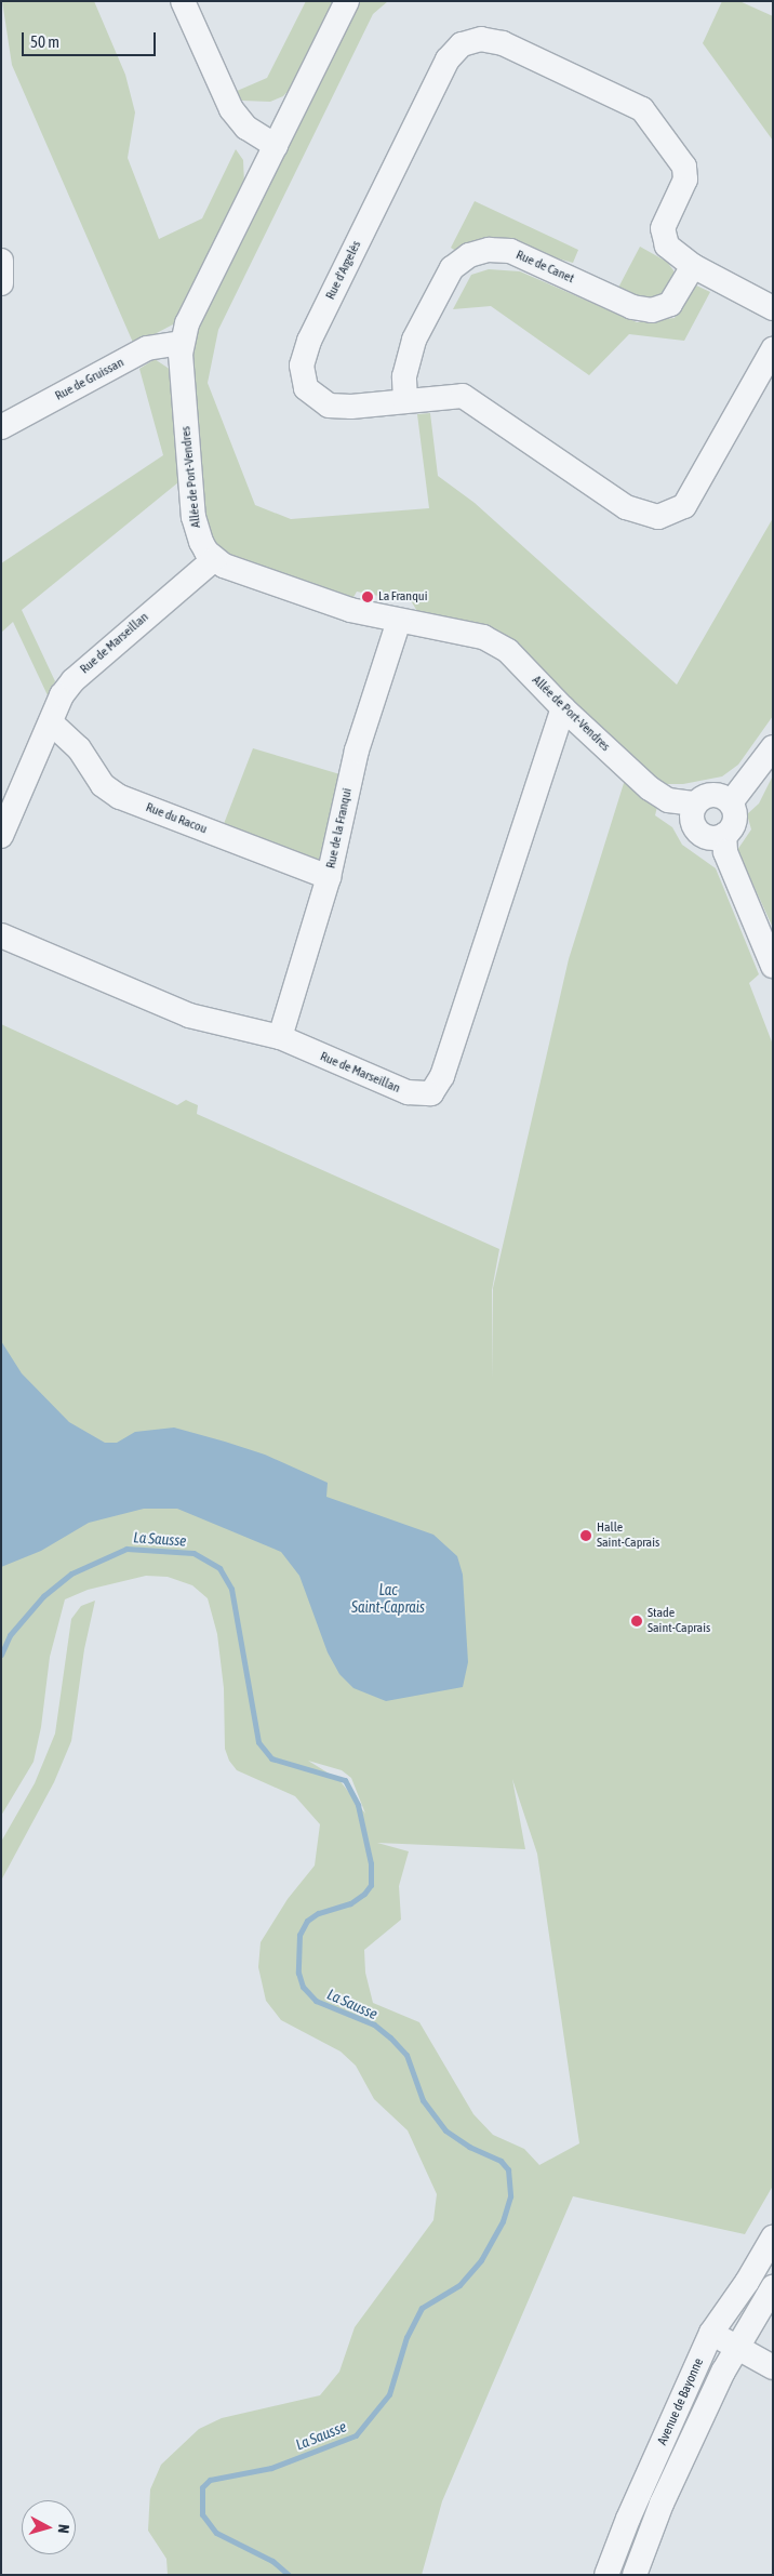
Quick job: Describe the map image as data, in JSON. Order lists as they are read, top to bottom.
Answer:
{
  "streets": {
    "street": [
      "Rue de Canet",
      "Rue d'Argelès",
      "Rue de Gruissan",
      "Allée de Port-Vendres",
      "Rue de Marseillan",
      "Rue du Racou",
      "Rue de la Franqui",
      "Avenue de Bayonne"
    ]
  },
  "crossings": [
    ["Rue de Canet", "Rue d'Argelès"],
    ["Rue de Gruissan", "Allée de Port-Vendres"],
    ["Allée de Port-Vendres", "Rue de Marseillan"],
    ["Allée de Port-Vendres", "Rue de la Franqui"],
    ["Rue de Marseillan", "Rue du Racou"],
    ["Rue de Marseillan", "Rue de la Franqui"],
    ["Rue du Racou", "Rue de la Franqui"]
  ],
  "water": ["La Sausse", "Lac Saint-Caprais"],
  "places": ["La Franqui", "Halle Saint-Caprais", "Stade Saint-Caprais"],
  "scale_bar": "50 m",
  "north": "right"
}
